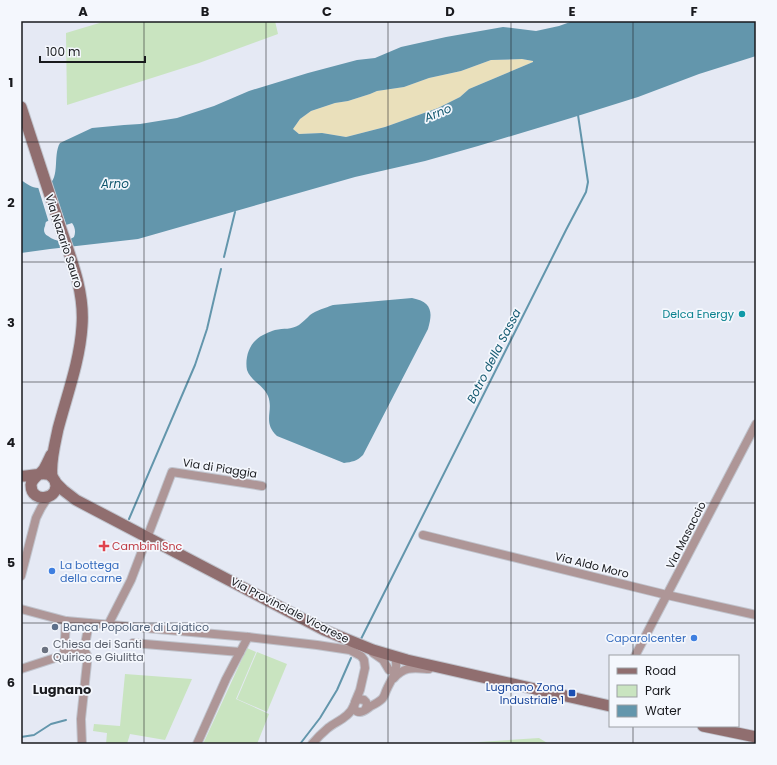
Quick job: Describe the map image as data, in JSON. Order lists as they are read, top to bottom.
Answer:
{
  "streets": {
    "main road": ["Via Nazario Sauro", "Via Provinciale Vicarese"],
    "street": ["Via di Piaggia", "Via Masaccio", "Via Aldo Moro"]
  },
  "crossings": [
    ["Via Nazario Sauro", "Via Provinciale Vicarese"],
    ["Via di Piaggia", "Via Provinciale Vicarese"],
    ["Via Masaccio", "Via Aldo Moro"]
  ],
  "districts": ["Lugnano"],
  "water": ["Arno", "Botro della Sassa"],
  "places": {
    "other": [
      "Delca Energy",
      "La bottega della carne",
      "Banca Popolare di Lajatico",
      "Caparolcenter",
      "Chiesa dei Santi Quirico e Giulitta"
    ],
    "health": ["Cambini Snc"],
    "transit": ["Lugnano Zona Industriale 1"]
  },
  "legend": ["Road", "Park", "Water"],
  "scale_bar": "100 m",
  "grid": {
    "columns": [
      "A",
      "B",
      "C",
      "D",
      "E",
      "F"
    ],
    "rows": [
      "1",
      "2",
      "3",
      "4",
      "5",
      "6"
    ]
  }
}
